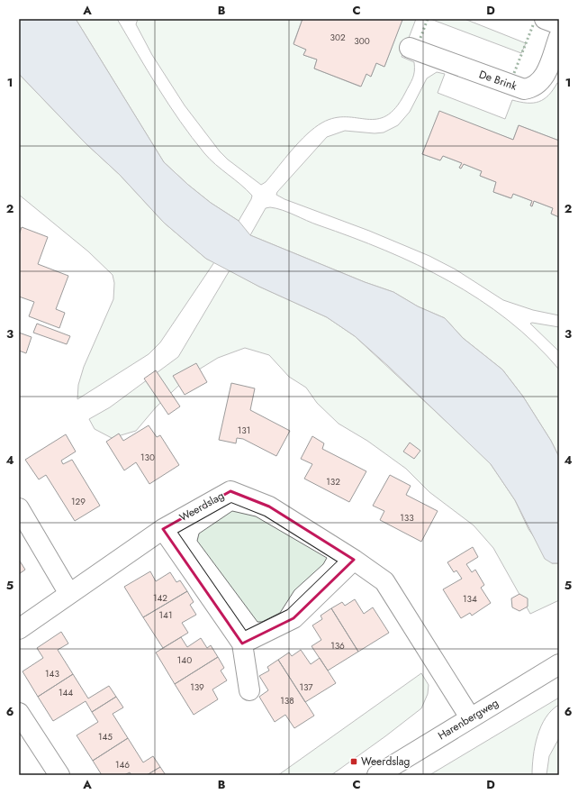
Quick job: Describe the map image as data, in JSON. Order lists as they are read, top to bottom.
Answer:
{
  "streets": {
    "street": ["De Brink", "Weerdslag", "Harenbergweg"]
  },
  "crossings": [
    ["Weerdslag", "Harenbergweg"]
  ],
  "places": {
    "transit": ["Weerdslag"]
  },
  "house_numbers": [
    "302",
    "300",
    "131",
    "130",
    "132",
    "129",
    "133",
    "142",
    "134",
    "141",
    "136",
    "140",
    "143",
    "139",
    "137",
    "144",
    "138",
    "145",
    "146"
  ],
  "grid": {
    "columns": [
      "A",
      "B",
      "C",
      "D"
    ],
    "rows": [
      "1",
      "2",
      "3",
      "4",
      "5",
      "6"
    ]
  }
}
